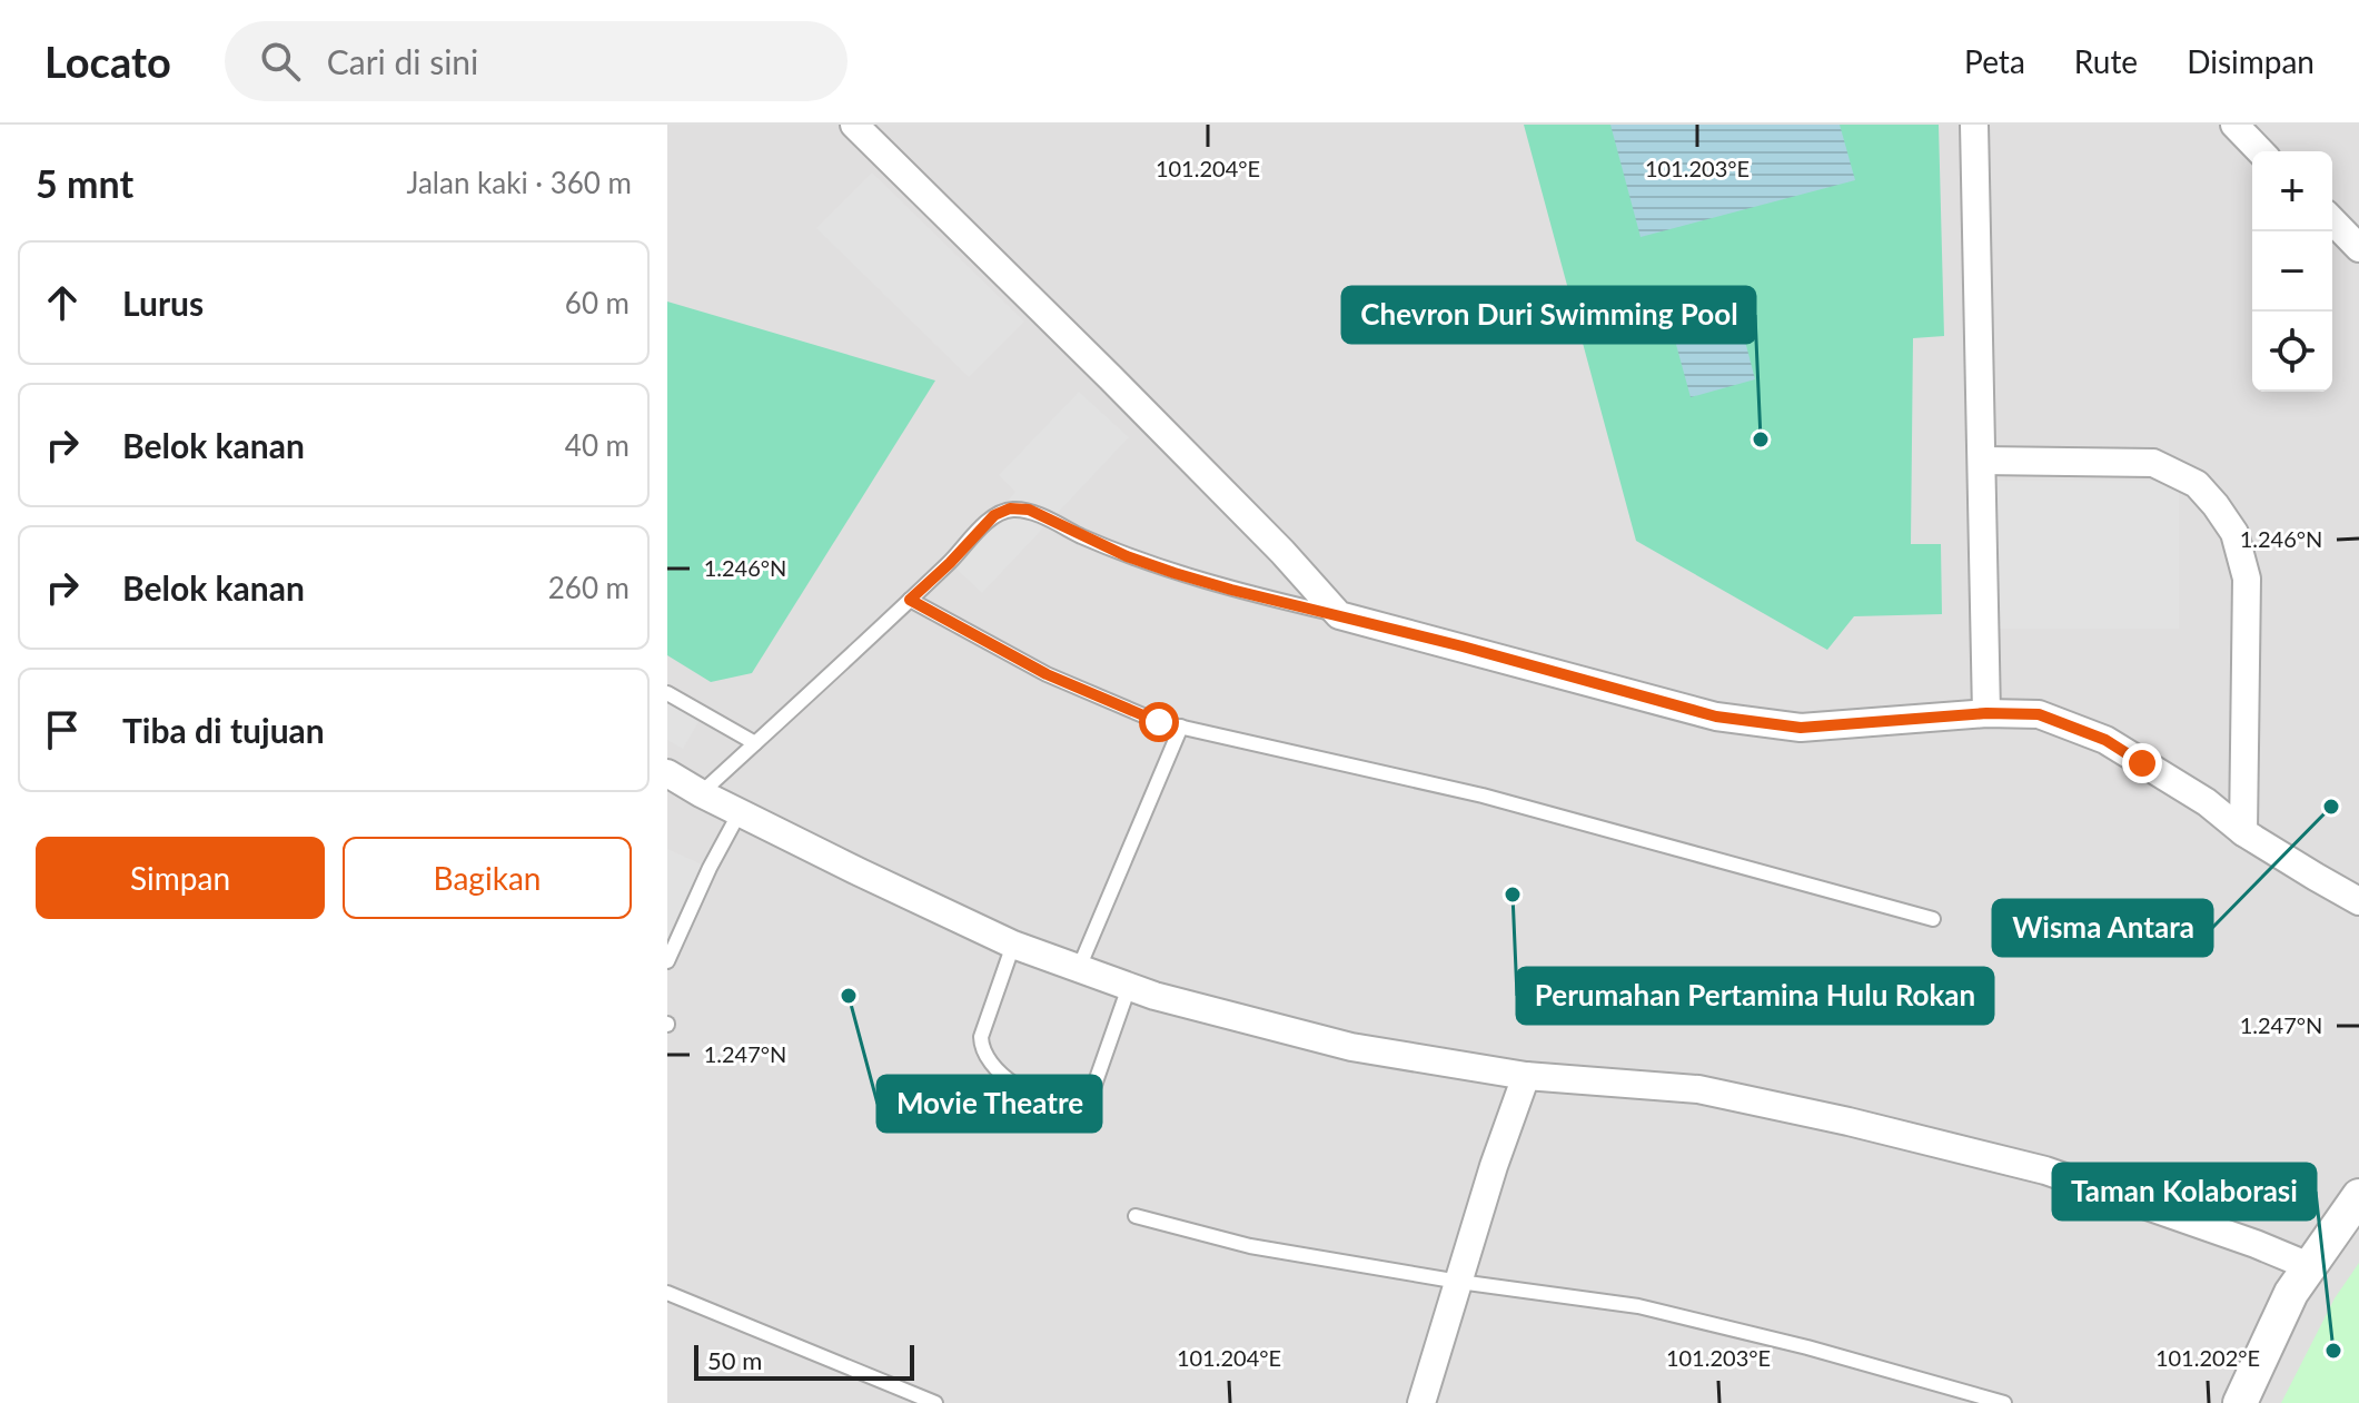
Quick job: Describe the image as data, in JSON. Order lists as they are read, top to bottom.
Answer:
{
  "places": [
    "Chevron Duri Swimming Pool",
    "Wisma Antara",
    "Perumahan Pertamina Hulu Rokan",
    "Movie Theatre",
    "Taman Kolaborasi"
  ],
  "scale_bar": "50 m",
  "page": {
    "header": "Locato",
    "search": "Cari di sini",
    "nav": ["Peta", "Rute", "Disimpan"],
    "heading": ["5 mnt", "Jalan kaki · 360 m"],
    "map_buttons": ["+", "−"],
    "list": [
      ["Lurus", "60 m"],
      ["Belok kanan", "40 m"],
      ["Belok kanan", "260 m"],
      "Tiba di tujuan"
    ],
    "buttons": ["Simpan", "Bagikan"],
    "scale": "50 m"
  },
  "coordinates": [
    "101.204°E",
    "101.203°E",
    "1.246°N",
    "1.247°N",
    "101.202°E"
  ]
}
